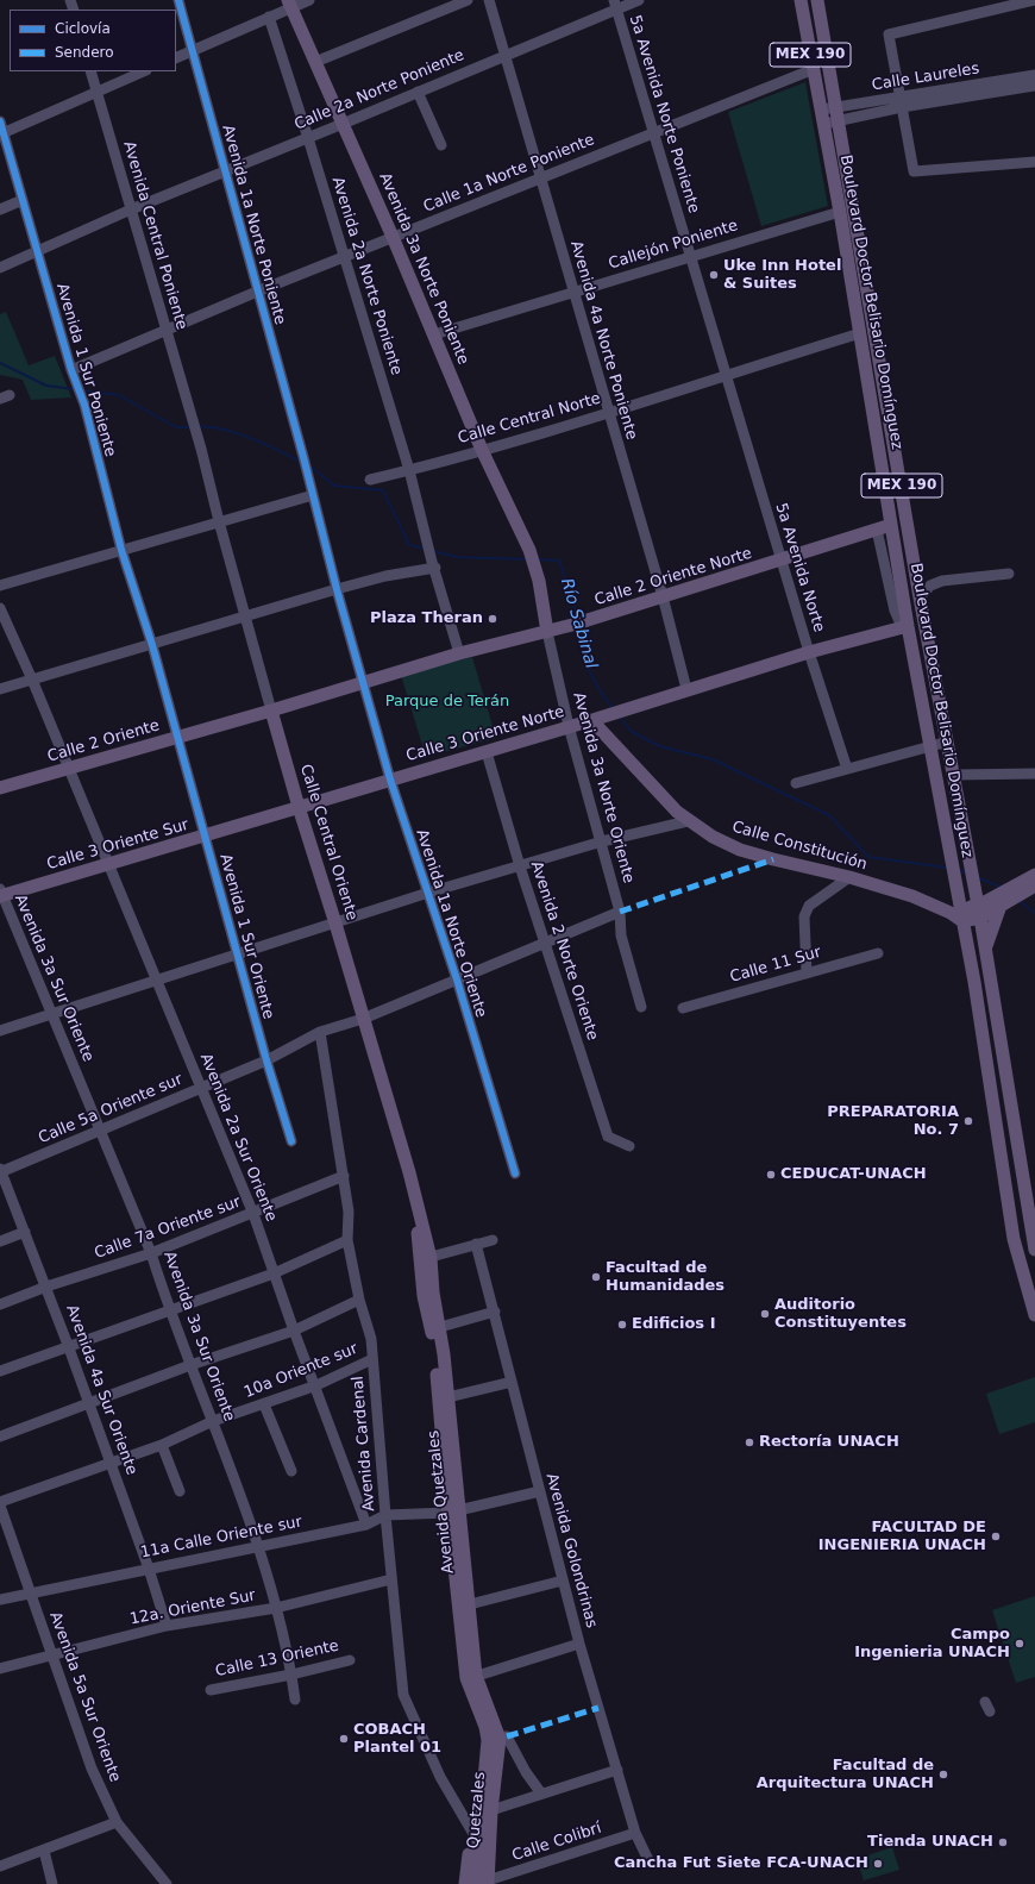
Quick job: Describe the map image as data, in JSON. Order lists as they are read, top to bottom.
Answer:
{
  "streets": {
    "main road": [
      "MEX 190",
      "Avenida 3a Norte Poniente",
      "Boulevard Doctor Belisario Domínguez",
      "Calle 2 Oriente Norte",
      "Calle 3 Oriente Norte",
      "Calle 2 Oriente",
      "Calle Central Oriente",
      "Calle 3 Oriente Sur",
      "Calle Constitución",
      "Avenida Quetzales",
      "Quetzales"
    ],
    "street": [
      "Calle Laureles",
      "Calle 2a Norte Poniente",
      "5a Avenida Norte Poniente",
      "Calle 1a Norte Poniente",
      "Avenida 1a Norte Poniente",
      "Avenida Central Poniente",
      "Callejón Poniente",
      "Avenida 2a Norte Poniente",
      "Avenida 4a Norte Poniente",
      "Avenida 1 Sur Poniente",
      "Calle Central Norte",
      "5a Avenida Norte",
      "Avenida 3a Norte Oriente",
      "Avenida 1a Norte Oriente",
      "Avenida 1 Sur Oriente",
      "Avenida 2 Norte Oriente",
      "Calle 11 Sur",
      "Avenida 3a Sur Oriente",
      "Calle 5a Oriente sur",
      "Avenida 2a Sur Oriente",
      "Calle 7a Oriente sur",
      "10a Oriente sur",
      "Avenida 4a Sur Oriente",
      "Avenida Cardenal",
      "11a Calle Oriente sur",
      "Avenida Golondrinas",
      "12a. Oriente Sur",
      "Calle 13 Oriente",
      "Avenida 5a Sur Oriente",
      "Calle Colibrí"
    ]
  },
  "crossings": [
    ["MEX 190", "Calle Laureles"],
    ["MEX 190", "Calle 1a Norte Poniente"],
    ["MEX 190", "Boulevard Doctor Belisario Domínguez"],
    ["Calle Laureles", "Boulevard Doctor Belisario Domínguez"],
    ["Calle 2a Norte Poniente", "5a Avenida Norte Poniente"],
    ["Calle 2a Norte Poniente", "Avenida 1a Norte Poniente"],
    ["Calle 2a Norte Poniente", "Avenida Central Poniente"],
    ["Calle 2a Norte Poniente", "Avenida 3a Norte Poniente"],
    ["Calle 2a Norte Poniente", "Avenida 2a Norte Poniente"],
    ["Calle 2a Norte Poniente", "Avenida 4a Norte Poniente"],
    ["Calle 2a Norte Poniente", "Avenida 1 Sur Poniente"],
    ["5a Avenida Norte Poniente", "Calle 1a Norte Poniente"],
    ["5a Avenida Norte Poniente", "Callejón Poniente"],
    ["5a Avenida Norte Poniente", "Calle Central Norte"],
    ["5a Avenida Norte Poniente", "5a Avenida Norte"],
    ["Calle 1a Norte Poniente", "Avenida 1a Norte Poniente"],
    ["Calle 1a Norte Poniente", "Avenida Central Poniente"],
    ["Calle 1a Norte Poniente", "Avenida 3a Norte Poniente"],
    ["Calle 1a Norte Poniente", "Avenida 2a Norte Poniente"],
    ["Calle 1a Norte Poniente", "Avenida 4a Norte Poniente"],
    ["Calle 1a Norte Poniente", "Avenida 1 Sur Poniente"],
    ["Avenida Central Poniente", "Calle Central Oriente"],
    ["Callejón Poniente", "Avenida 3a Norte Poniente"],
    ["Callejón Poniente", "Boulevard Doctor Belisario Domínguez"],
    ["Callejón Poniente", "Avenida 4a Norte Poniente"],
    ["Avenida 3a Norte Poniente", "Calle Central Norte"],
    ["Avenida 3a Norte Poniente", "Calle 2 Oriente Norte"],
    ["Avenida 3a Norte Poniente", "Avenida 3a Norte Oriente"],
    ["Avenida 2a Norte Poniente", "Calle Central Norte"],
    ["Boulevard Doctor Belisario Domínguez", "Calle Central Norte"],
    ["Boulevard Doctor Belisario Domínguez", "Calle 2 Oriente Norte"],
    ["Boulevard Doctor Belisario Domínguez", "Calle Constitución"],
    ["Avenida 4a Norte Poniente", "Calle Central Norte"],
    ["Avenida 4a Norte Poniente", "Calle 2 Oriente Norte"],
    ["Avenida 4a Norte Poniente", "Calle 3 Oriente Norte"],
    ["Avenida 1 Sur Poniente", "Calle 2 Oriente"],
    ["Avenida 1 Sur Poniente", "Avenida 1 Sur Oriente"],
    ["Calle Central Norte", "5a Avenida Norte"],
    ["5a Avenida Norte", "Calle 2 Oriente Norte"],
    ["Calle 2 Oriente Norte", "Calle 2 Oriente"],
    ["Calle 2 Oriente Norte", "Avenida 3a Norte Oriente"],
    ["Calle 2 Oriente Norte", "Calle Central Oriente"],
    ["Calle 2 Oriente Norte", "Avenida 1a Norte Oriente"],
    ["Calle 3 Oriente Norte", "Avenida 3a Norte Oriente"],
    ["Calle 3 Oriente Norte", "Calle Central Oriente"],
    ["Calle 3 Oriente Norte", "Calle 3 Oriente Sur"],
    ["Calle 3 Oriente Norte", "Calle Constitución"],
    ["Calle 3 Oriente Norte", "Avenida 1a Norte Oriente"],
    ["Calle 3 Oriente Norte", "Avenida 2 Norte Oriente"],
    ["Calle 2 Oriente", "Calle Central Oriente"],
    ["Calle 2 Oriente", "Avenida 1 Sur Oriente"],
    ["Calle 2 Oriente", "Avenida 2a Sur Oriente"],
    ["Avenida 3a Norte Oriente", "Calle 5a Oriente sur"],
    ["Calle Central Oriente", "Calle 3 Oriente Sur"],
    ["Calle Central Oriente", "Calle 5a Oriente sur"],
    ["Calle Central Oriente", "Avenida Quetzales"],
    ["Calle 3 Oriente Sur", "Avenida 1 Sur Oriente"],
    ["Calle 3 Oriente Sur", "Avenida 3a Sur Oriente"],
    ["Calle 3 Oriente Sur", "Avenida 2a Sur Oriente"],
    ["Avenida 1a Norte Oriente", "Calle 5a Oriente sur"],
    ["Avenida 1 Sur Oriente", "Calle 5a Oriente sur"],
    ["Avenida 2 Norte Oriente", "Calle 5a Oriente sur"],
    ["Avenida 3a Sur Oriente", "Calle 5a Oriente sur"],
    ["Avenida 3a Sur Oriente", "Calle 7a Oriente sur"],
    ["Avenida 3a Sur Oriente", "10a Oriente sur"],
    ["Avenida 3a Sur Oriente", "11a Calle Oriente sur"],
    ["Avenida 3a Sur Oriente", "12a. Oriente Sur"],
    ["Avenida 3a Sur Oriente", "Calle 13 Oriente"],
    ["Calle 5a Oriente sur", "Avenida 2a Sur Oriente"],
    ["Calle 5a Oriente sur", "Avenida 4a Sur Oriente"],
    ["Calle 5a Oriente sur", "Avenida Cardenal"],
    ["Avenida 2a Sur Oriente", "Calle 7a Oriente sur"],
    ["Avenida 2a Sur Oriente", "10a Oriente sur"],
    ["Avenida 2a Sur Oriente", "11a Calle Oriente sur"],
    ["Calle 7a Oriente sur", "Avenida 4a Sur Oriente"],
    ["Calle 7a Oriente sur", "Avenida Cardenal"],
    ["10a Oriente sur", "Avenida 4a Sur Oriente"],
    ["10a Oriente sur", "Avenida Cardenal"],
    ["10a Oriente sur", "Avenida 5a Sur Oriente"],
    ["Avenida 4a Sur Oriente", "11a Calle Oriente sur"],
    ["Avenida 4a Sur Oriente", "12a. Oriente Sur"],
    ["Avenida Cardenal", "11a Calle Oriente sur"],
    ["Avenida Cardenal", "12a. Oriente Sur"],
    ["Avenida Cardenal", "Quetzales"],
    ["Avenida Quetzales", "11a Calle Oriente sur"],
    ["Avenida Quetzales", "Quetzales"],
    ["11a Calle Oriente sur", "Avenida Golondrinas"],
    ["11a Calle Oriente sur", "Avenida 5a Sur Oriente"],
    ["Avenida Golondrinas", "Calle Colibrí"],
    ["12a. Oriente Sur", "Avenida 5a Sur Oriente"],
    ["Quetzales", "Calle Colibrí"]
  ],
  "water": ["Río Sabinal"],
  "parks": ["Parque de Terán"],
  "places": [
    "Uke Inn Hotel & Suites",
    "Plaza Theran",
    "PREPARATORIA No. 7",
    "CEDUCAT-UNACH",
    "Facultad de Humanidades",
    "Auditorio Constituyentes",
    "Edificios I",
    "Rectoría UNACH",
    "FACULTAD DE INGENIERIA UNACH",
    "Campo Ingenieria UNACH",
    "COBACH Plantel 01",
    "Facultad de Arquitectura UNACH",
    "Tienda UNACH",
    "Cancha Fut Siete FCA-UNACH"
  ],
  "legend": ["Ciclovía", "Sendero"]
}
